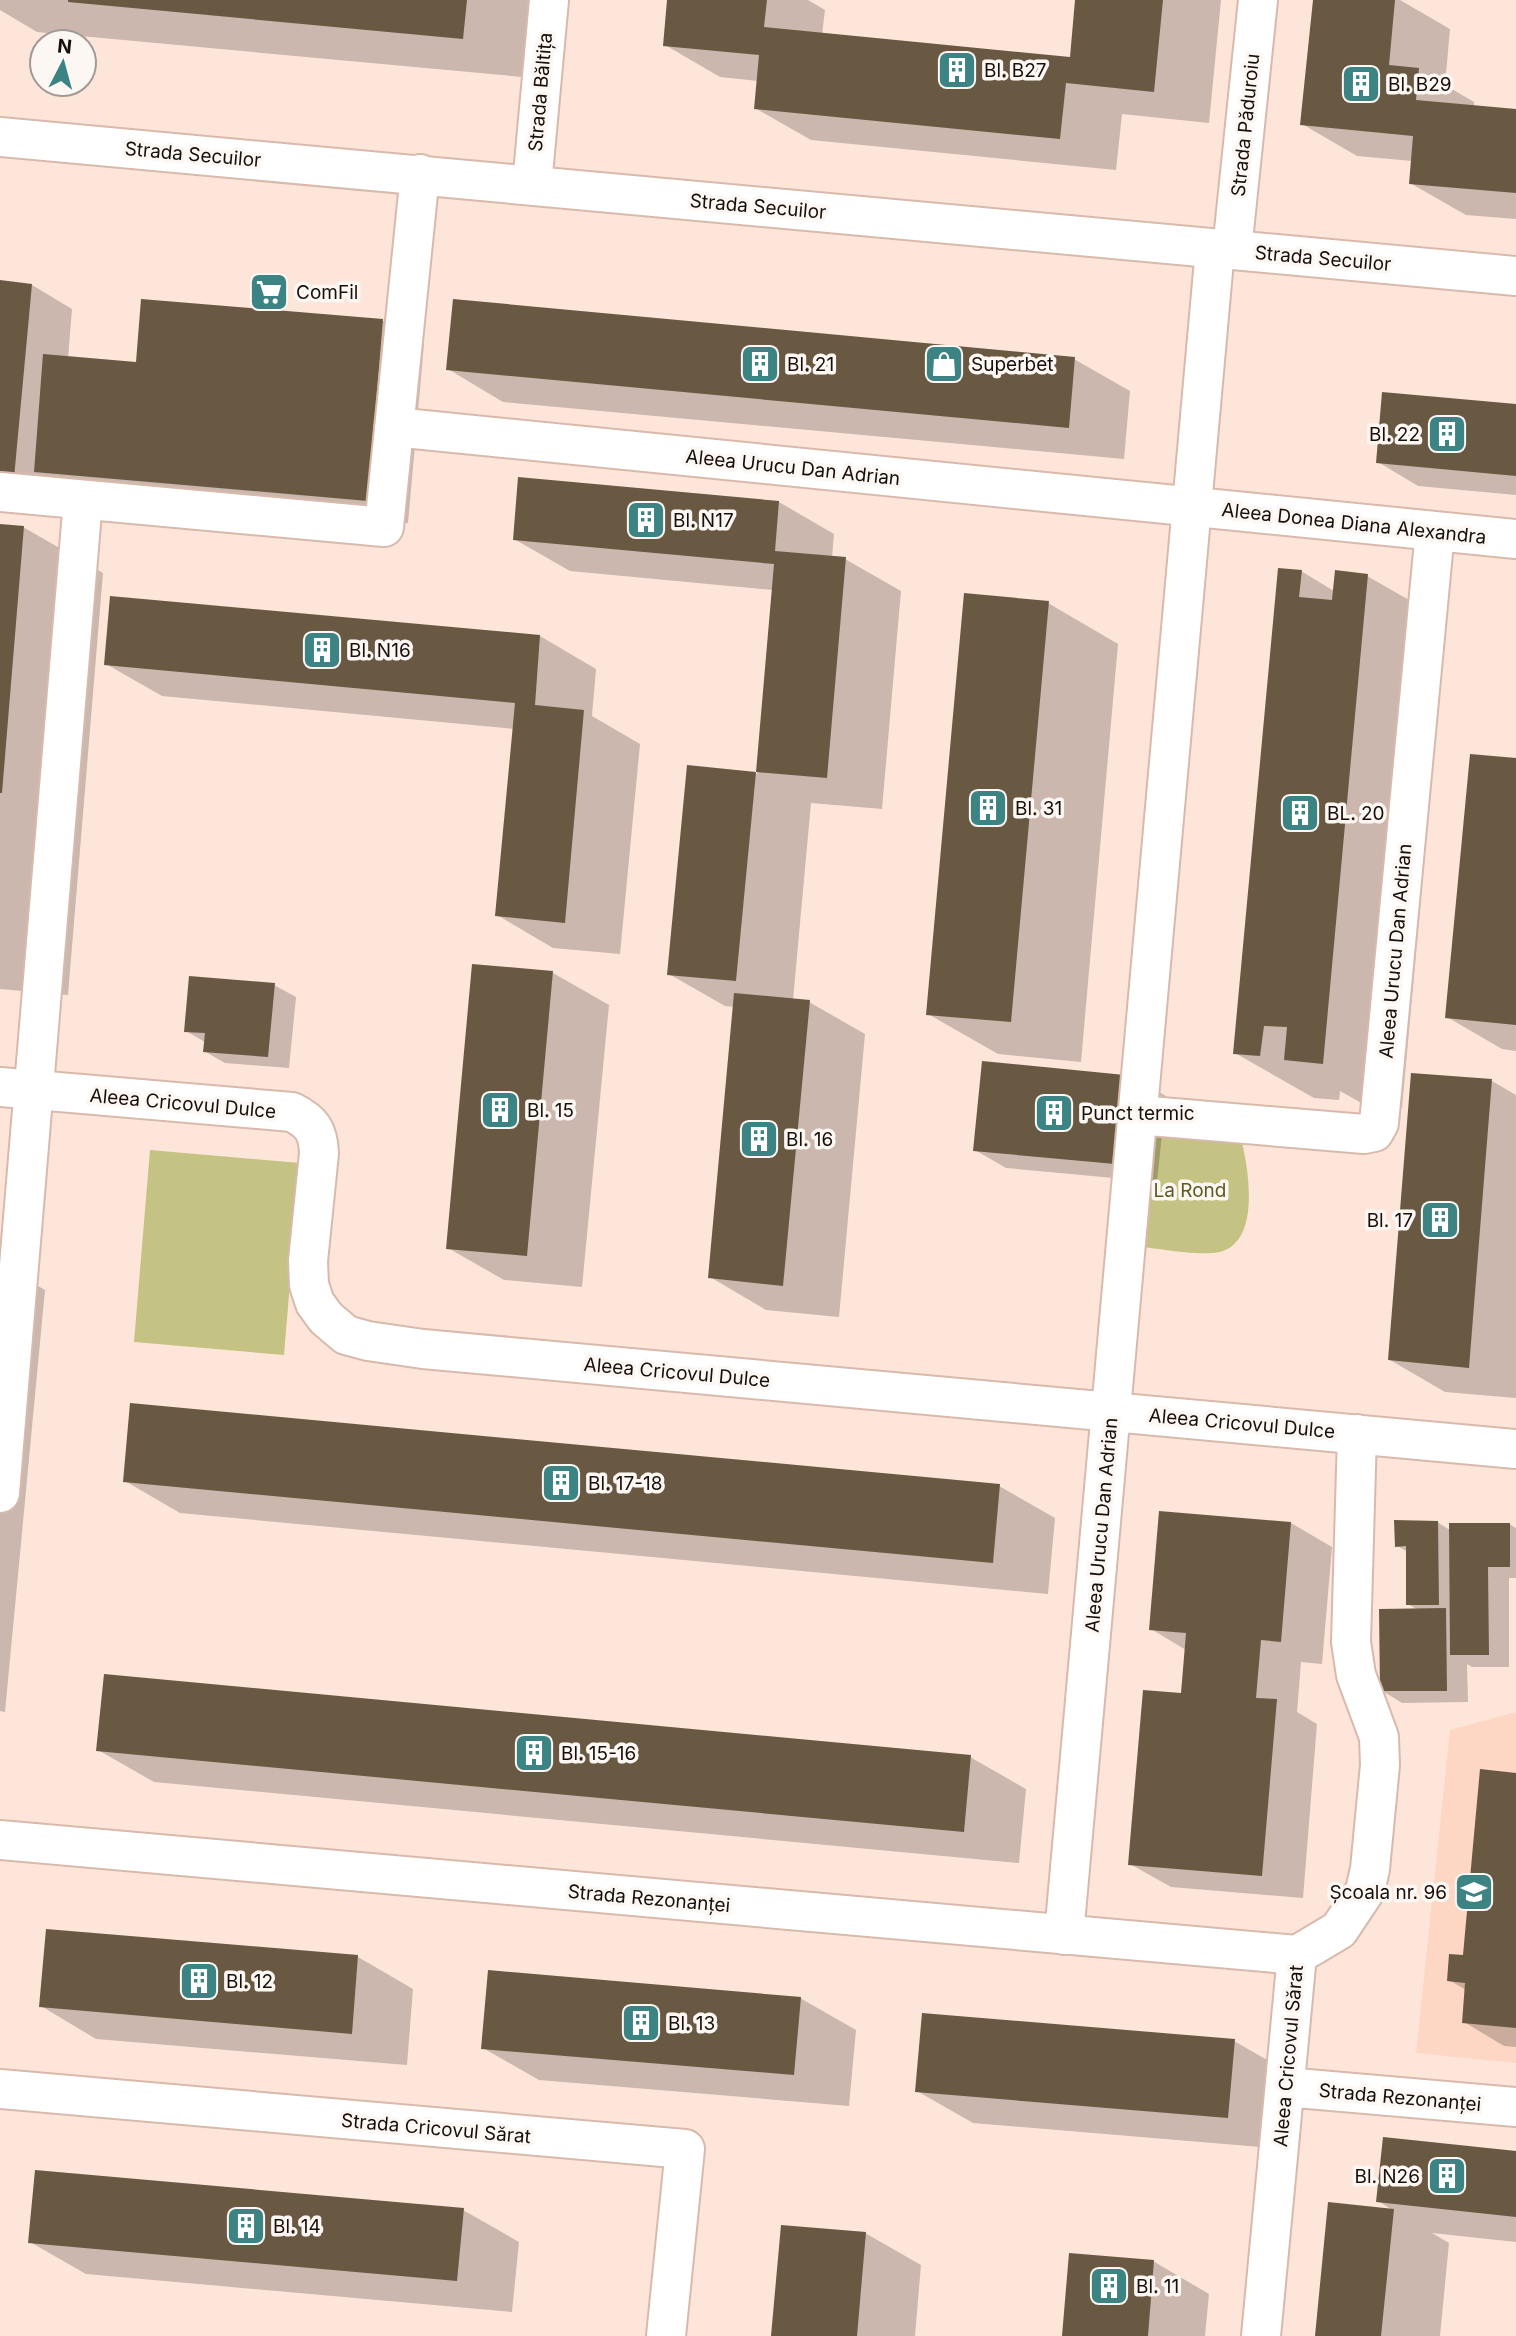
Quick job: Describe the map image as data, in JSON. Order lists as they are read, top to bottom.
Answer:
{
  "streets": {
    "street": [
      "Strada Băltița",
      "Strada Păduroiu",
      "Strada Secuilor",
      "Aleea Urucu Dan Adrian",
      "Aleea Donea Diana Alexandra",
      "Aleea Cricovul Dulce",
      "Strada Rezonanței",
      "Aleea Cricovul Sărat",
      "Strada Cricovul Sărat"
    ]
  },
  "crossings": [
    ["Strada Băltița", "Strada Secuilor"],
    ["Strada Păduroiu", "Strada Secuilor"],
    ["Strada Păduroiu", "Aleea Urucu Dan Adrian"],
    ["Strada Secuilor", "Aleea Urucu Dan Adrian"],
    ["Aleea Urucu Dan Adrian", "Aleea Donea Diana Alexandra"],
    ["Aleea Urucu Dan Adrian", "Aleea Cricovul Dulce"],
    ["Aleea Urucu Dan Adrian", "Strada Rezonanței"],
    ["Aleea Cricovul Dulce", "Aleea Cricovul Sărat"],
    ["Strada Rezonanței", "Aleea Cricovul Sărat"]
  ],
  "parks": ["La Rond"],
  "places": {
    "building": [
      "Bl. B27",
      "Bl. B29",
      "Bl. 21",
      "Bl. 22",
      "Bl. N17",
      "Bl. N16",
      "Bl. 31",
      "BL. 20",
      "Bl. 15",
      "Punct termic",
      "Bl. 16",
      "Bl. 17",
      "Bl. 17-18",
      "Bl. 15-16",
      "Bl. 12",
      "Bl. 13",
      "Bl. N26",
      "Bl. 14",
      "Bl. 11"
    ],
    "supermarket": ["ComFil"],
    "shop": ["Superbet"],
    "school or university": ["Școala nr. 96"]
  },
  "north": "top"
}
